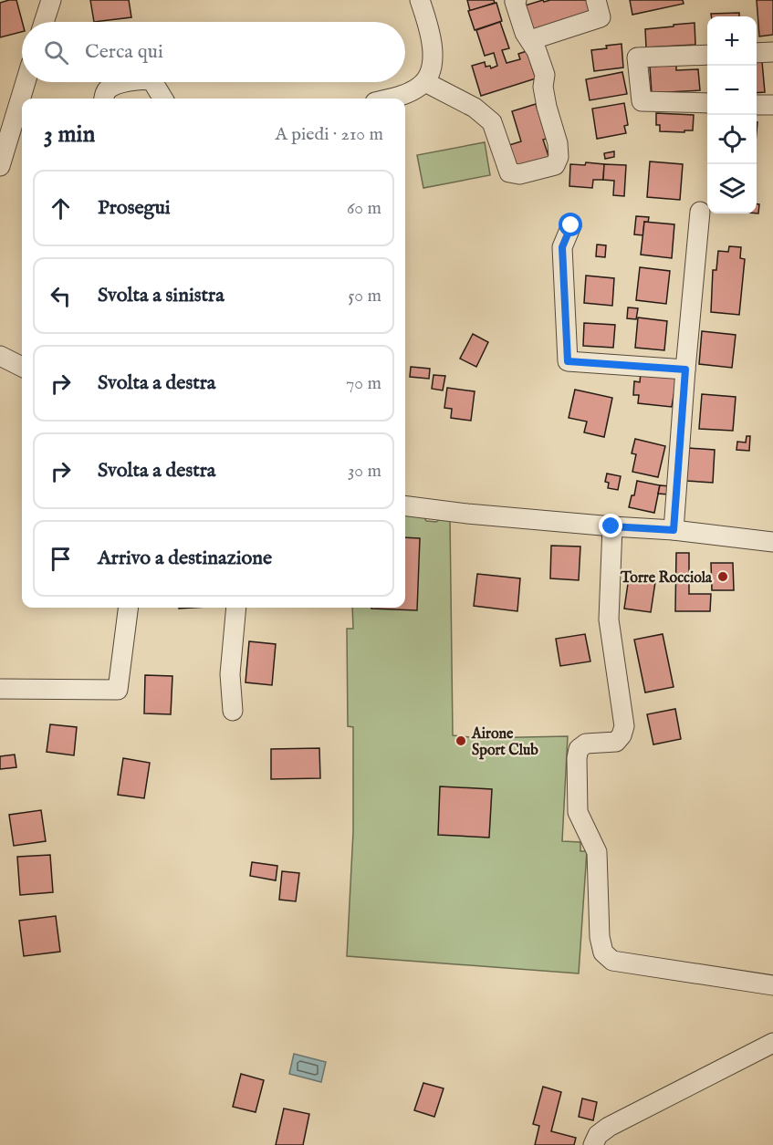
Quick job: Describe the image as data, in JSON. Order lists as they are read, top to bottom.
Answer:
{
  "places": ["Torre Rocciola", "Airone Sport Club"],
  "page": {
    "map_buttons": ["+", "−"],
    "search": "Cerca qui",
    "heading": ["3 min", "A piedi · 210 m"],
    "list": [
      ["Prosegui", "60 m"],
      ["Svolta a sinistra", "50 m"],
      ["Svolta a destra", "70 m"],
      ["Svolta a destra", "30 m"],
      "Arrivo a destinazione"
    ]
  }
}
